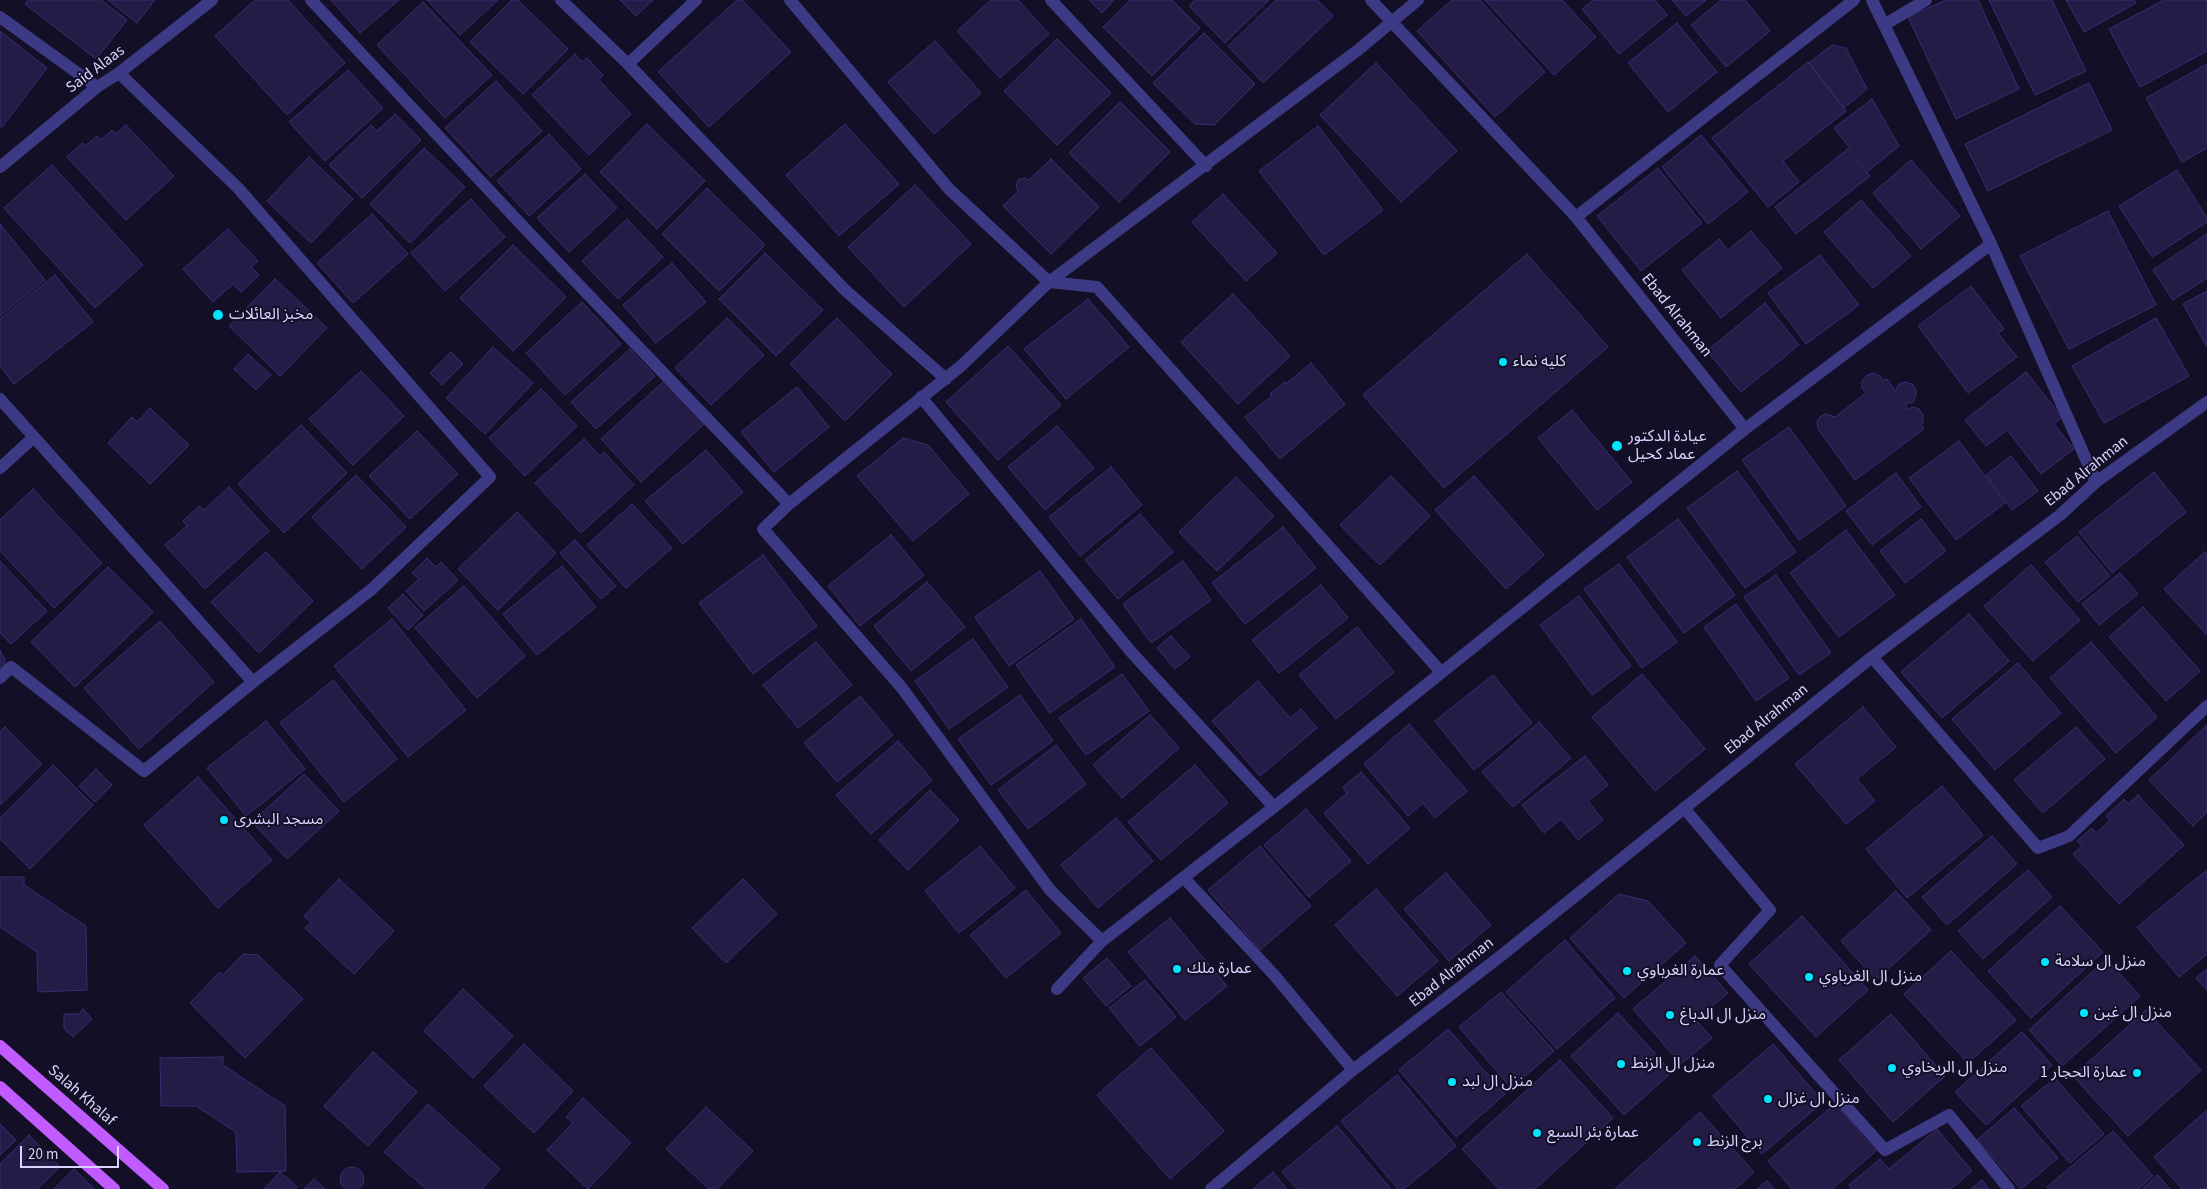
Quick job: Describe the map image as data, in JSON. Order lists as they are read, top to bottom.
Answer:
{
  "streets": {
    "main road": ["Salah Khalaf"],
    "street": ["Said Alaas", "Ebad Alrahman"]
  },
  "places": [
    "مخبز العائلات",
    "كليه نماء",
    "عيادة الدكتور عماد كحيل",
    "مسجد البشرى",
    "منزل ال سلامة",
    "عمارة ملك",
    "عمارة الغرباوي",
    "منزل ال الغرباوي",
    "منزل ال غبن",
    "منزل ال الدباغ",
    "منزل ال الزنط",
    "منزل ال الريخاوي",
    "عمارة الحجار 1",
    "منزل ال لبد",
    "منزل ال غزال",
    "عمارة بئر السبع",
    "برج الزنط"
  ],
  "scale_bar": "20 m"
}
